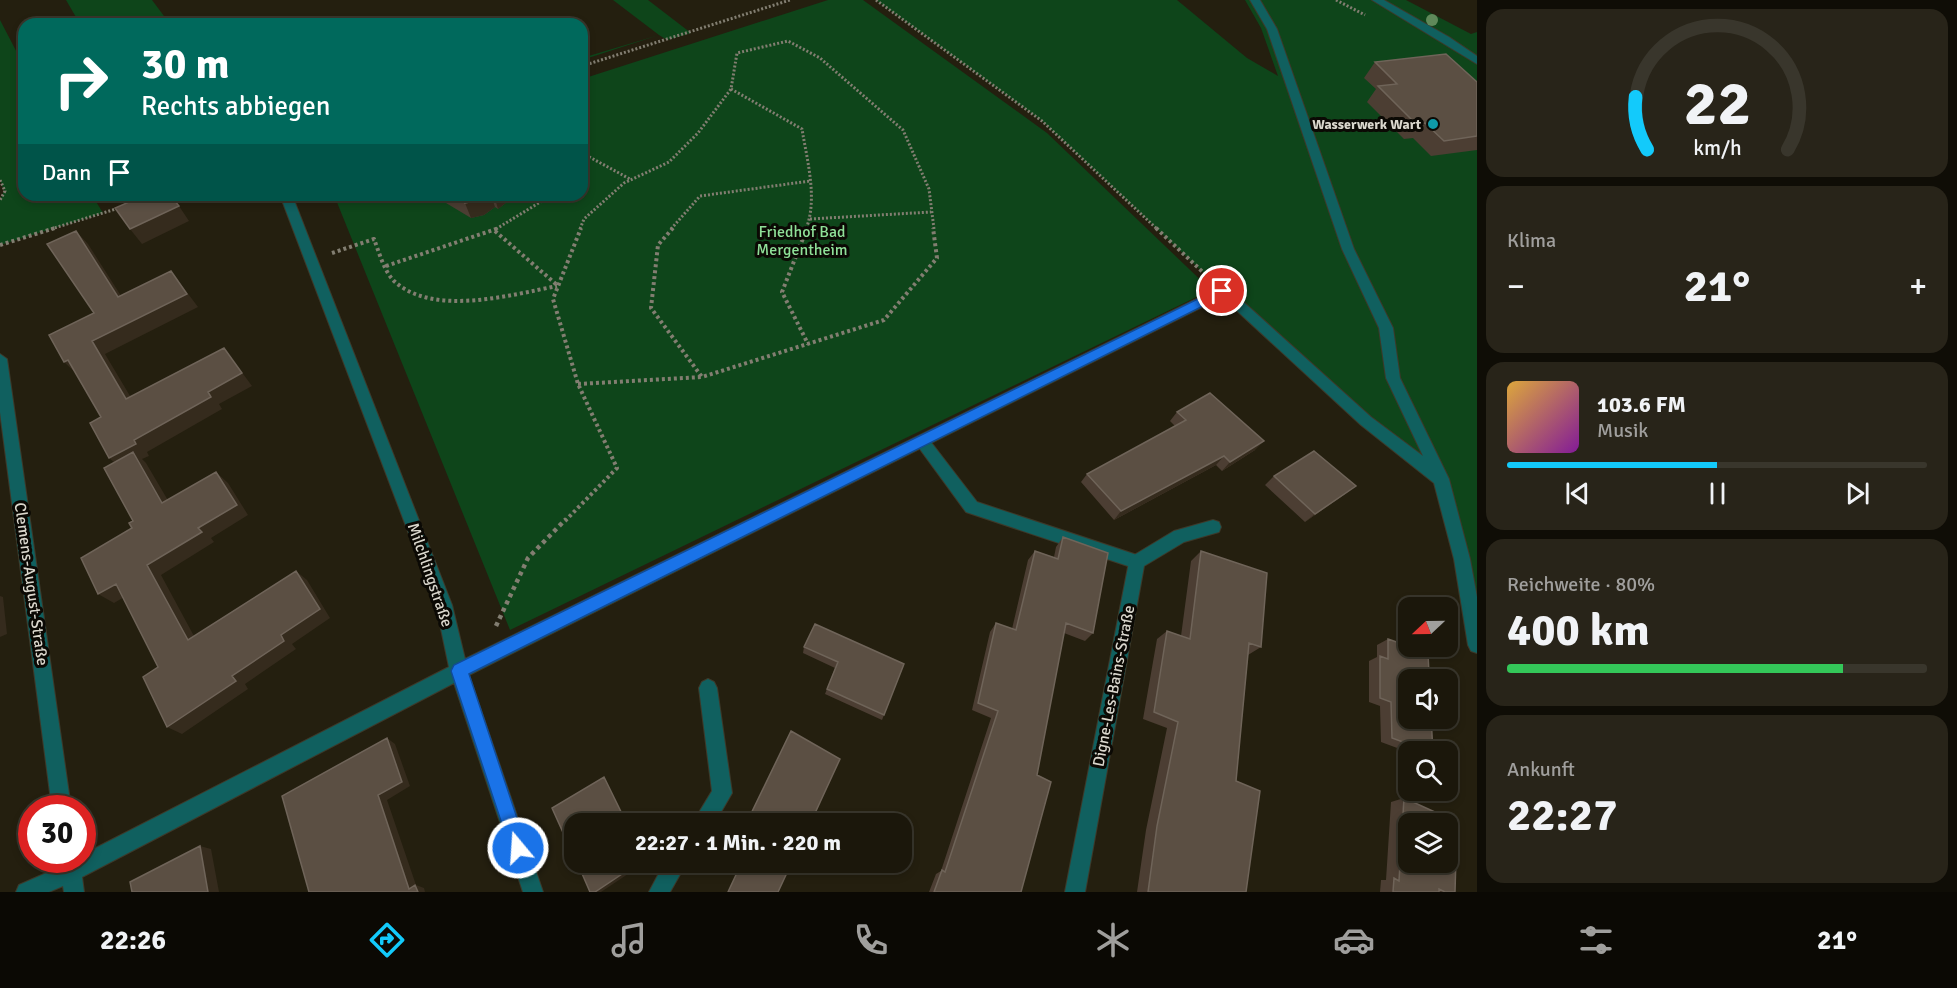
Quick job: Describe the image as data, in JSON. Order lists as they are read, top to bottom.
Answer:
{
  "streets": {
    "street": ["Milchlingstraße", "Clemens-August-Straße", "Digne-Les-Bains-Straße"]
  },
  "parks": ["Friedhof Bad Mergentheim"],
  "places": ["Wasserwerk Wart"],
  "north": "left",
  "page": {
    "turn": ["30 m", "Rechts abbiegen"],
    "then": "Dann",
    "tile": [
      "Klima",
      ["Reichweite · 80%", "400 km"],
      ["Ankunft", "22:27"]
    ],
    "heat": ["−", "21°", "+"],
    "song": ["103.6 FM", "Musik"],
    "limit": "30",
    "trip": "22:27 · 1 Min. · 220 m",
    "tabs": ["22:26", "21°"],
    "gauge": ["22", "km/h"]
  }
}
